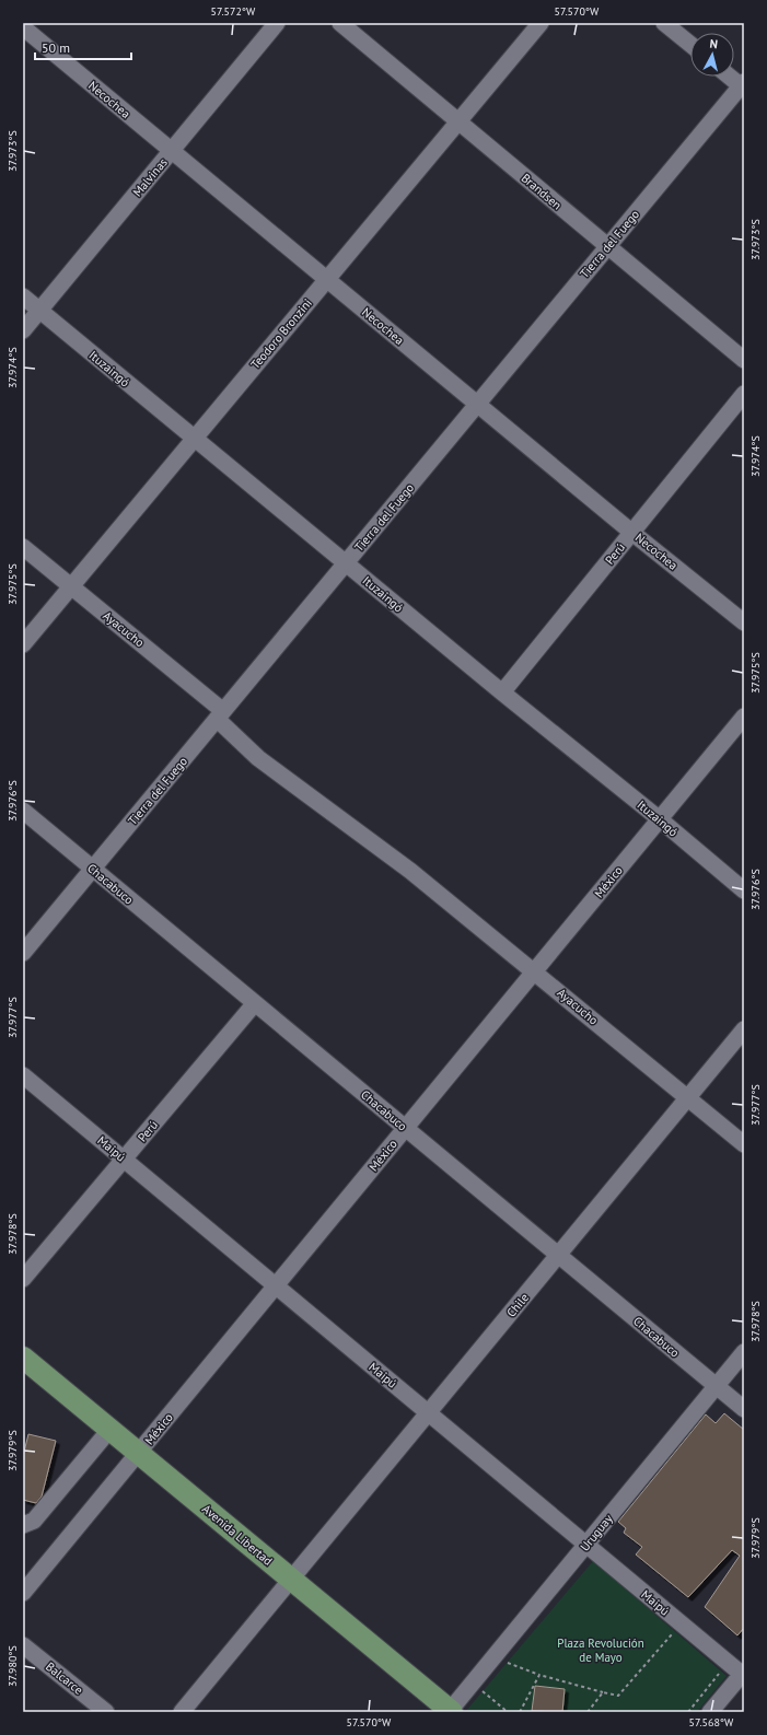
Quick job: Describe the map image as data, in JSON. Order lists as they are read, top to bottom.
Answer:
{
  "streets": {
    "main road": ["Avenida Libertad"],
    "street": [
      "Necochea",
      "Malvinas",
      "Brandsen",
      "Tierra del Fuego",
      "Teodoro Bronzini",
      "Ituzaingó",
      "Perú",
      "Ayacucho",
      "México",
      "Chacabuco",
      "Maipú",
      "Chile",
      "Uruguay",
      "Balcarce"
    ]
  },
  "crossings": [
    ["Necochea", "Malvinas"],
    ["Necochea", "Tierra del Fuego"],
    ["Necochea", "Teodoro Bronzini"],
    ["Necochea", "Perú"],
    ["Malvinas", "Ituzaingó"],
    ["Brandsen", "Tierra del Fuego"],
    ["Brandsen", "Teodoro Bronzini"],
    ["Tierra del Fuego", "Ituzaingó"],
    ["Tierra del Fuego", "Ayacucho"],
    ["Tierra del Fuego", "Chacabuco"],
    ["Teodoro Bronzini", "Ituzaingó"],
    ["Teodoro Bronzini", "Ayacucho"],
    ["Ituzaingó", "Perú"],
    ["Ituzaingó", "México"],
    ["Perú", "Chacabuco"],
    ["Perú", "Maipú"],
    ["Ayacucho", "México"],
    ["Ayacucho", "Chile"],
    ["México", "Chacabuco"],
    ["México", "Maipú"],
    ["México", "Avenida Libertad"],
    ["Chacabuco", "Chile"],
    ["Chacabuco", "Uruguay"],
    ["Maipú", "Chile"],
    ["Maipú", "Uruguay"],
    ["Chile", "Avenida Libertad"],
    ["Uruguay", "Avenida Libertad"]
  ],
  "parks": ["Plaza Revolución de Mayo"],
  "scale_bar": "50 m",
  "north": "top",
  "coordinates": [
    "57.572°W",
    "57.570°W",
    "37.973°S",
    "37.974°S",
    "37.975°S",
    "37.976°S",
    "37.977°S",
    "37.978°S",
    "37.979°S",
    "37.980°S",
    "57.568°W"
  ]
}
